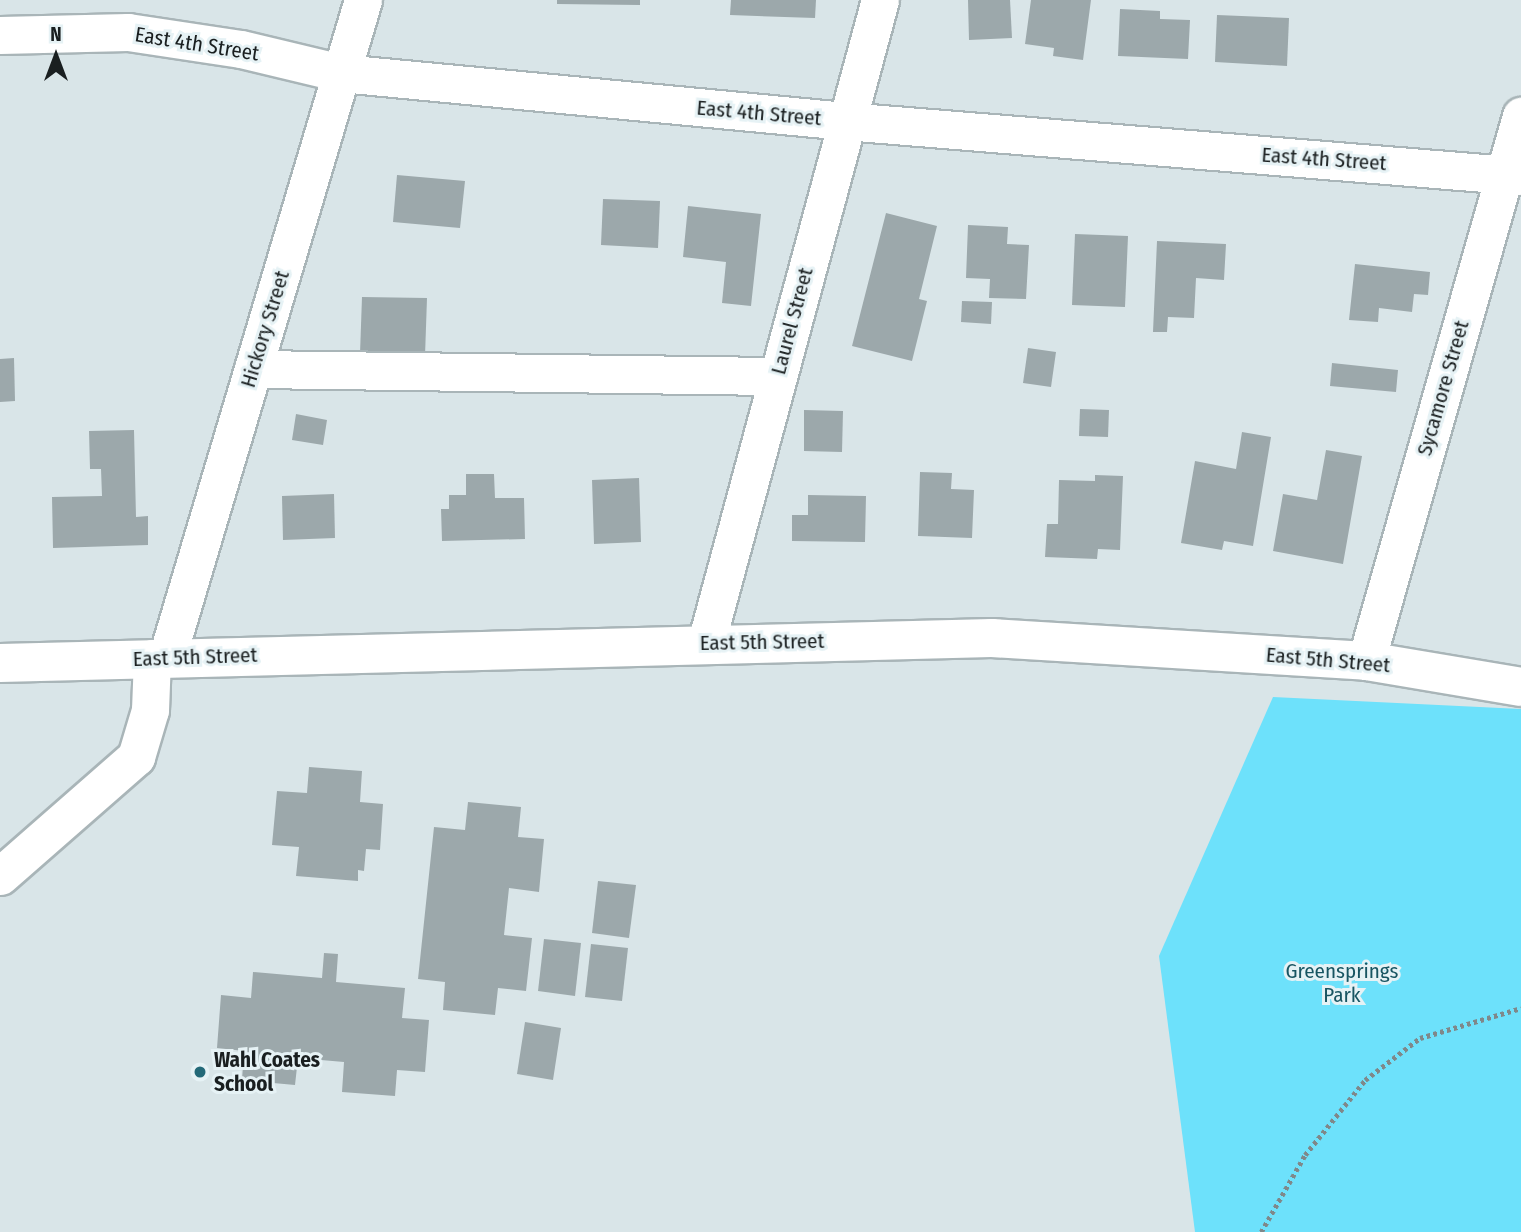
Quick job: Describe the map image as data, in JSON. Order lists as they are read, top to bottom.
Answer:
{
  "streets": {
    "main road": ["East 5th Street"],
    "street": [
      "East 4th Street",
      "Laurel Street",
      "Hickory Street",
      "Sycamore Street"
    ]
  },
  "crossings": [
    ["East 4th Street", "Laurel Street"],
    ["East 4th Street", "Hickory Street"],
    ["East 4th Street", "Sycamore Street"],
    ["Laurel Street", "East 5th Street"],
    ["Hickory Street", "East 5th Street"],
    ["Sycamore Street", "East 5th Street"]
  ],
  "parks": ["Greensprings Park"],
  "places": ["Wahl Coates School"],
  "north": "top"
}
